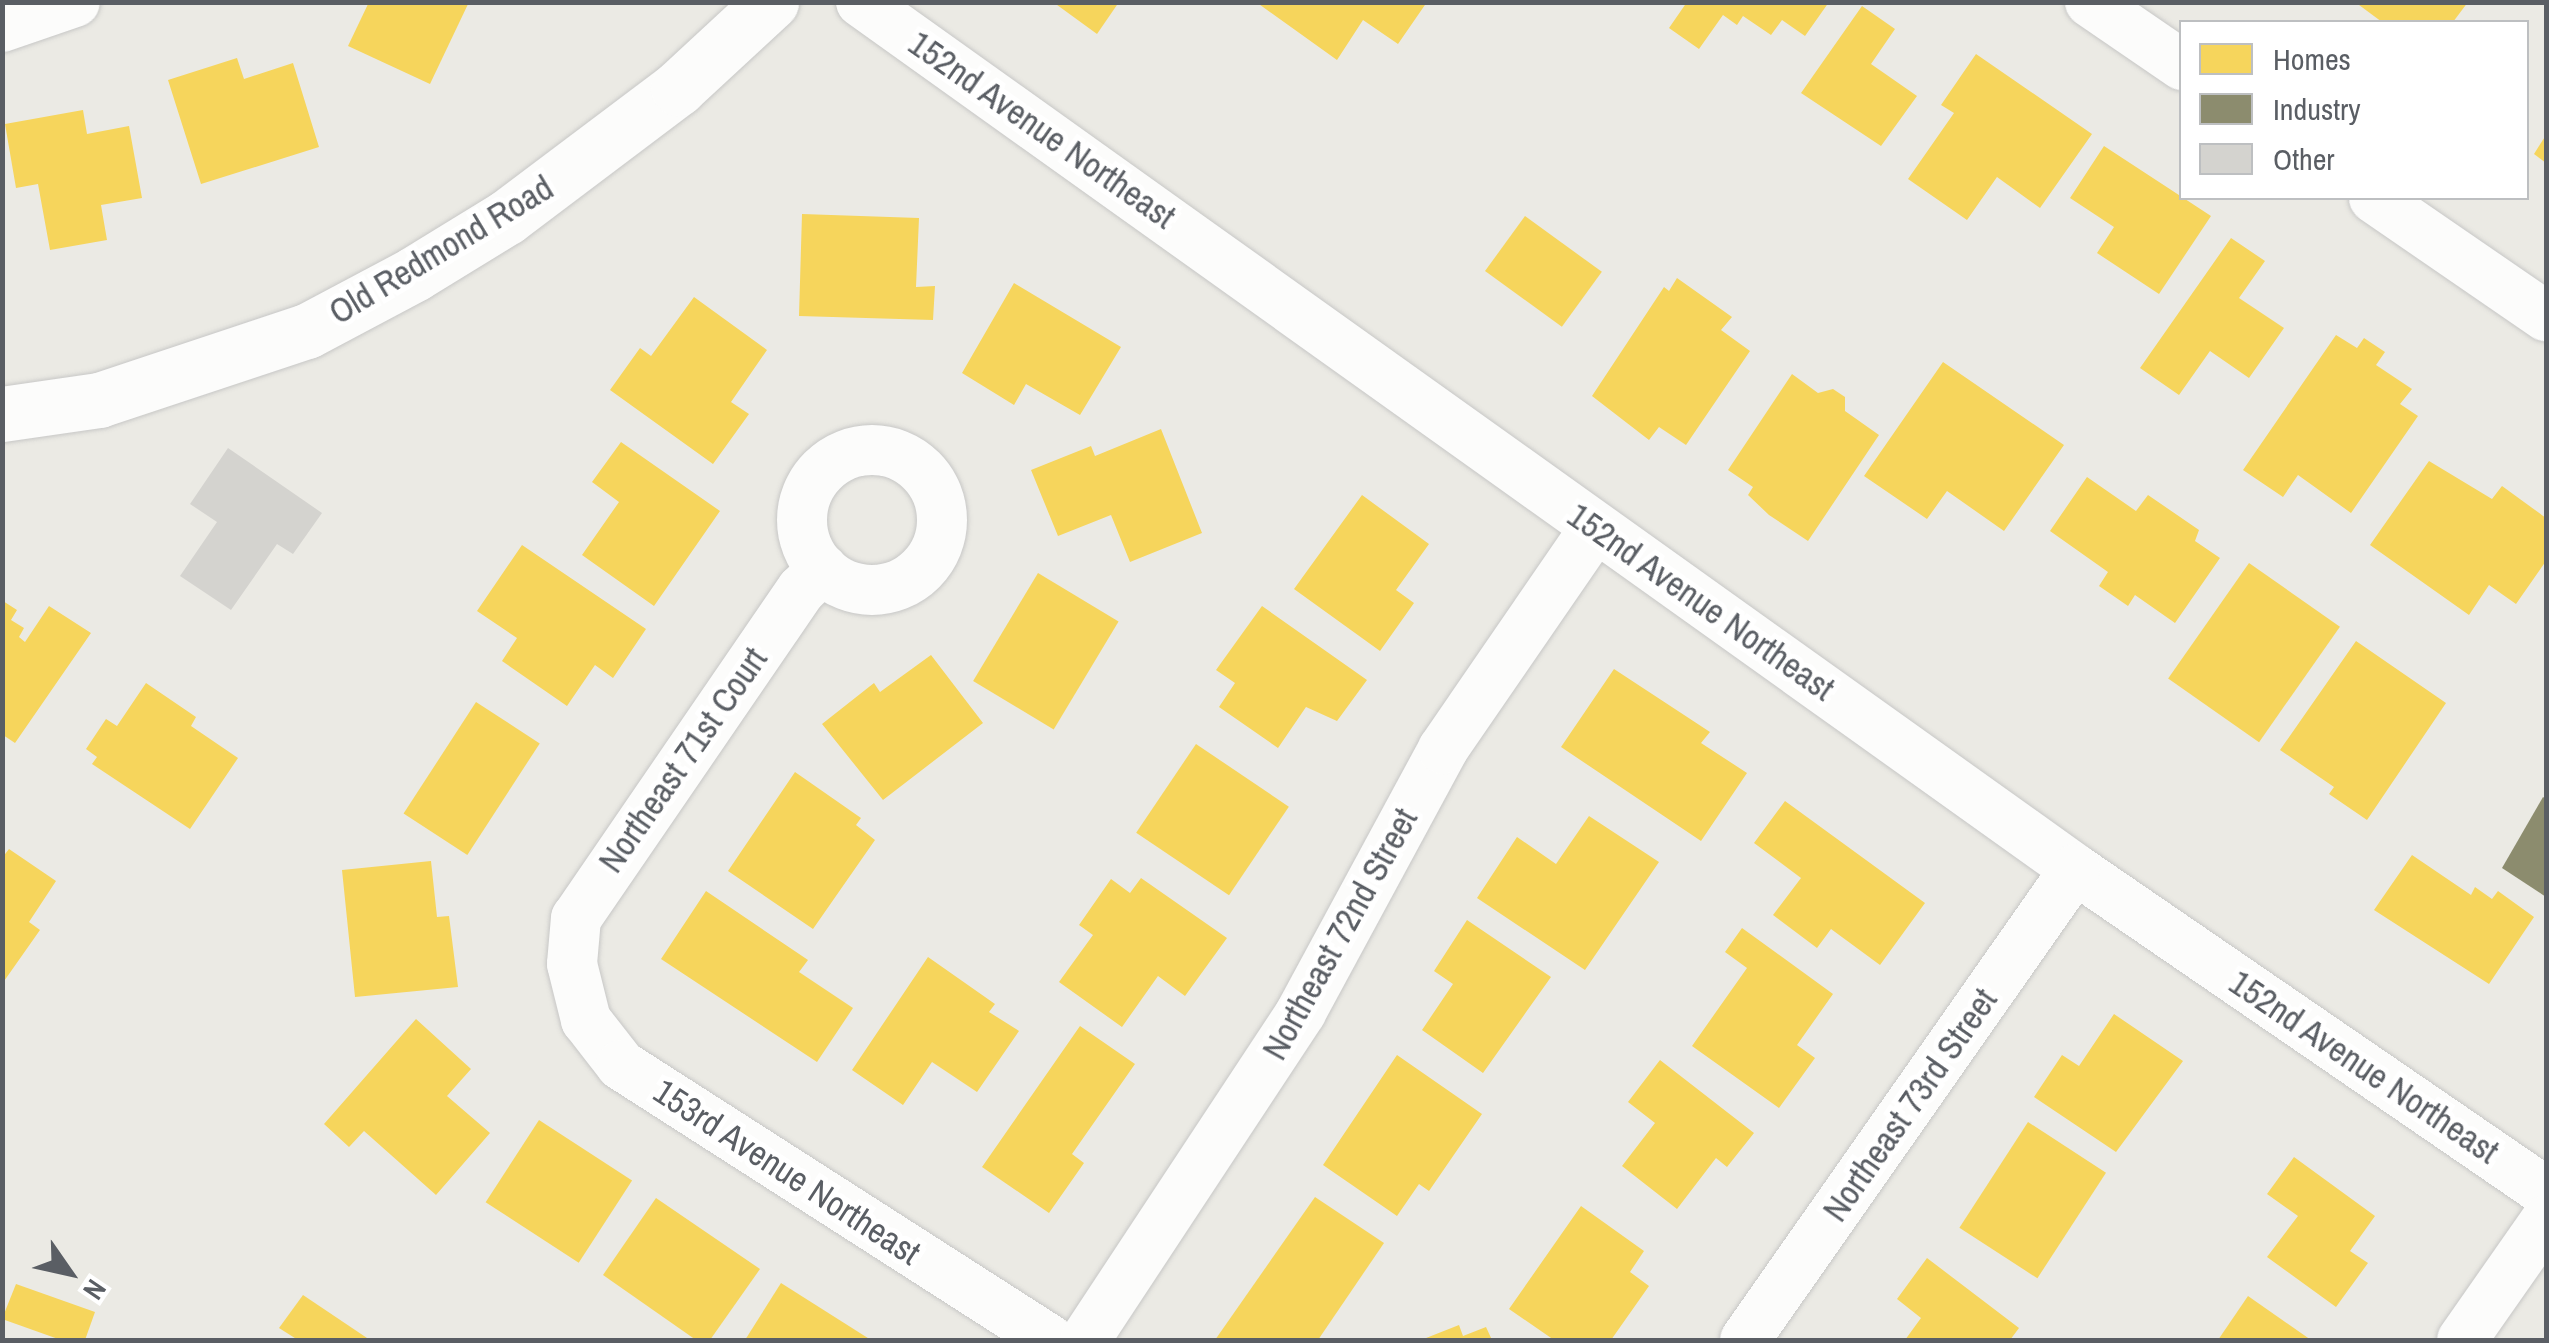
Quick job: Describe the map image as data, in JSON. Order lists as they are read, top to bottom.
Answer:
{
  "streets": {
    "main road": ["Old Redmond Road"],
    "street": [
      "152nd Avenue Northeast",
      "Northeast 71st Court",
      "Northeast 72nd Street",
      "Northeast 73rd Street",
      "153rd Avenue Northeast"
    ]
  },
  "crossings": [
    ["152nd Avenue Northeast", "Northeast 72nd Street"],
    ["152nd Avenue Northeast", "Northeast 73rd Street"],
    ["Northeast 71st Court", "153rd Avenue Northeast"]
  ],
  "legend": ["Homes", "Industry", "Other"],
  "north": "bottom right"
}
